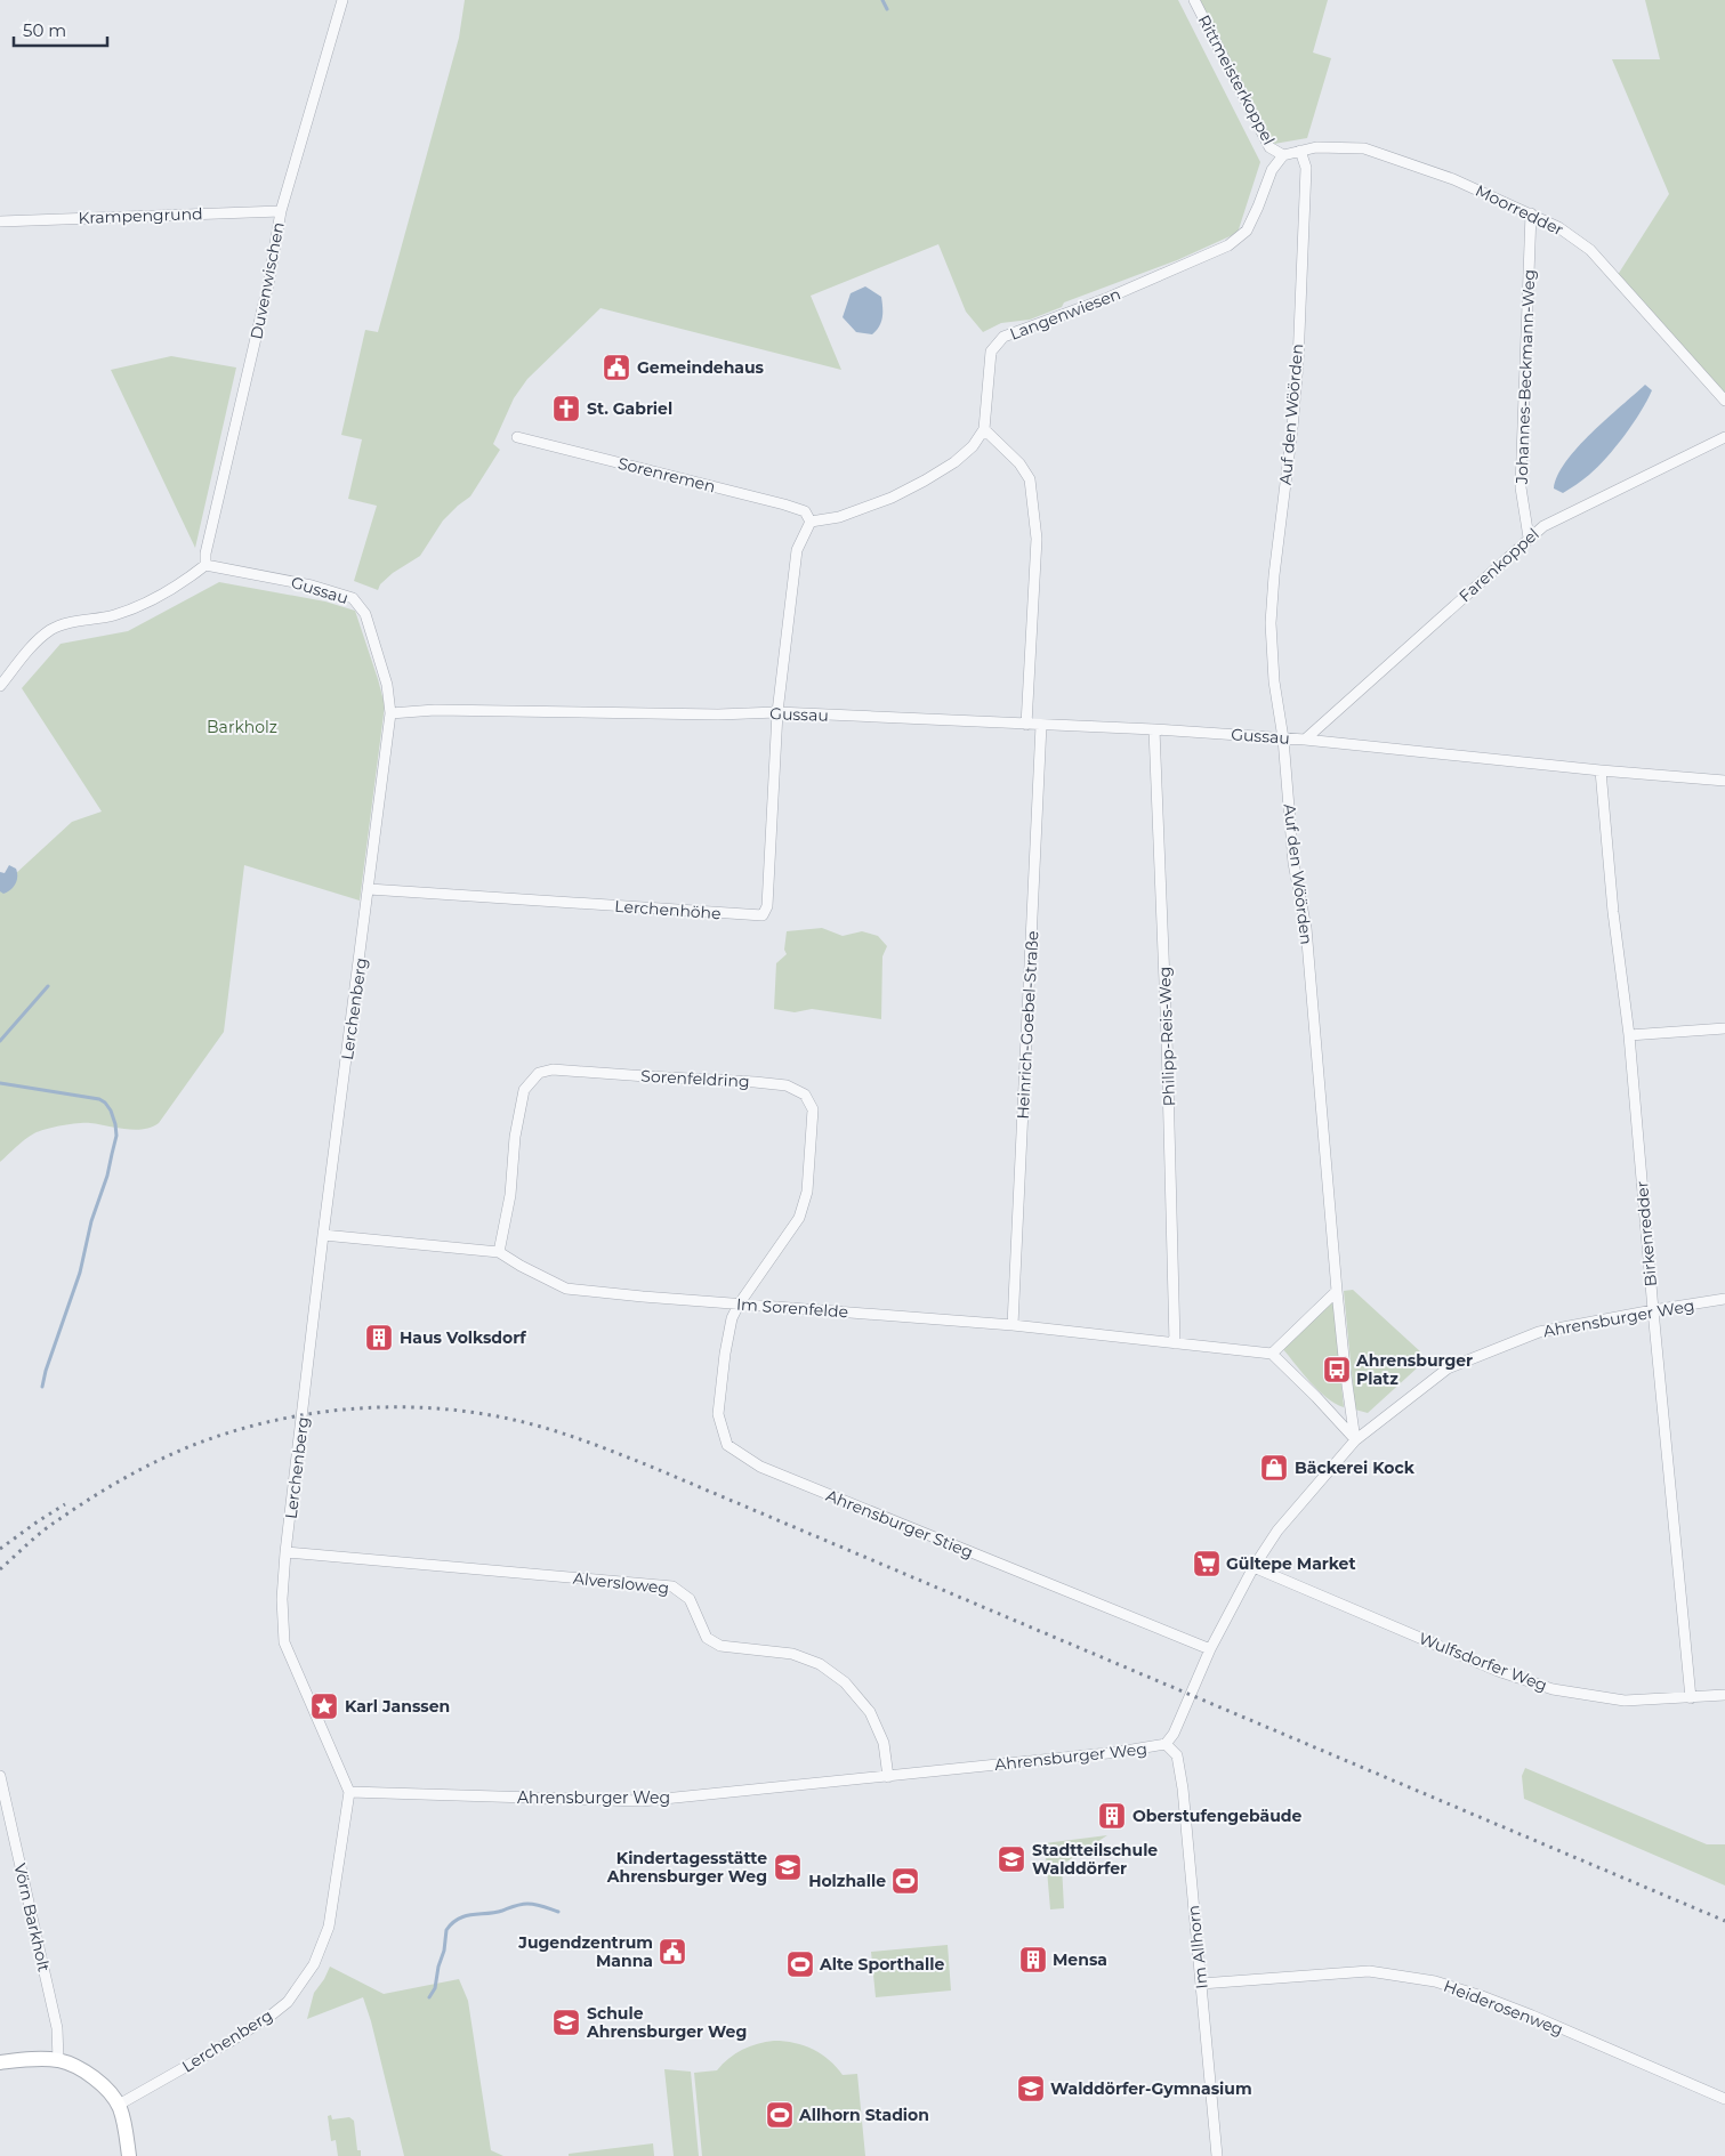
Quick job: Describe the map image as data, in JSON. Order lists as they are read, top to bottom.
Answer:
{
  "streets": {
    "street": [
      "Rittmeisterkoppel",
      "Moorredder",
      "Krampengrund",
      "Duvenwischen",
      "Langenwiesen",
      "Johannes-Beckmann-Weg",
      "Auf den Wöörden",
      "Sorenremen",
      "Farenkoppel",
      "Gussau",
      "Lerchenhöhe",
      "Lerchenberg",
      "Heinrich-Goebel-Straße",
      "Philipp-Reis-Weg",
      "Sorenfeldring",
      "Birkenredder",
      "Im Sorenfelde",
      "Ahrensburger Weg",
      "Ahrensburger Stieg",
      "Alversloweg",
      "Wulfsdorfer Weg",
      "Vörn Barkholt",
      "Im Allhorn",
      "Heiderosenweg"
    ]
  },
  "crossings": [
    ["Rittmeisterkoppel", "Moorredder"],
    ["Rittmeisterkoppel", "Langenwiesen"],
    ["Moorredder", "Langenwiesen"],
    ["Moorredder", "Johannes-Beckmann-Weg"],
    ["Moorredder", "Auf den Wöörden"],
    ["Krampengrund", "Duvenwischen"],
    ["Duvenwischen", "Gussau"],
    ["Johannes-Beckmann-Weg", "Farenkoppel"],
    ["Auf den Wöörden", "Gussau"],
    ["Farenkoppel", "Gussau"],
    ["Gussau", "Lerchenhöhe"],
    ["Gussau", "Lerchenberg"],
    ["Gussau", "Heinrich-Goebel-Straße"],
    ["Gussau", "Philipp-Reis-Weg"],
    ["Gussau", "Birkenredder"],
    ["Lerchenhöhe", "Lerchenberg"],
    ["Lerchenberg", "Im Sorenfelde"],
    ["Lerchenberg", "Ahrensburger Weg"],
    ["Lerchenberg", "Alversloweg"],
    ["Heinrich-Goebel-Straße", "Im Sorenfelde"],
    ["Philipp-Reis-Weg", "Im Sorenfelde"],
    ["Sorenfeldring", "Im Sorenfelde"],
    ["Sorenfeldring", "Ahrensburger Stieg"],
    ["Birkenredder", "Ahrensburger Weg"],
    ["Birkenredder", "Wulfsdorfer Weg"],
    ["Im Sorenfelde", "Ahrensburger Stieg"],
    ["Ahrensburger Weg", "Ahrensburger Stieg"],
    ["Ahrensburger Weg", "Alversloweg"],
    ["Ahrensburger Weg", "Wulfsdorfer Weg"],
    ["Ahrensburger Weg", "Im Allhorn"],
    ["Im Allhorn", "Heiderosenweg"]
  ],
  "parks": ["Barkholz"],
  "places": {
    "public building": ["Gemeindehaus", "Jugendzentrum Manna"],
    "church": ["St. Gabriel"],
    "building": ["Haus Volksdorf", "Oberstufengebäude", "Mensa"],
    "bus stop": ["Ahrensburger Platz"],
    "shop": ["Bäckerei Kock"],
    "supermarket": ["Gültepe Market"],
    "place": ["Karl Janssen"],
    "school or university": [
      "Stadtteilschule Walddörfer",
      "Kindertagesstätte Ahrensburger Weg",
      "Schule Ahrensburger Weg",
      "Walddörfer-Gymnasium"
    ],
    "sports": ["Holzhalle", "Alte Sporthalle", "Allhorn Stadion"]
  },
  "scale_bar": "50 m"
}
